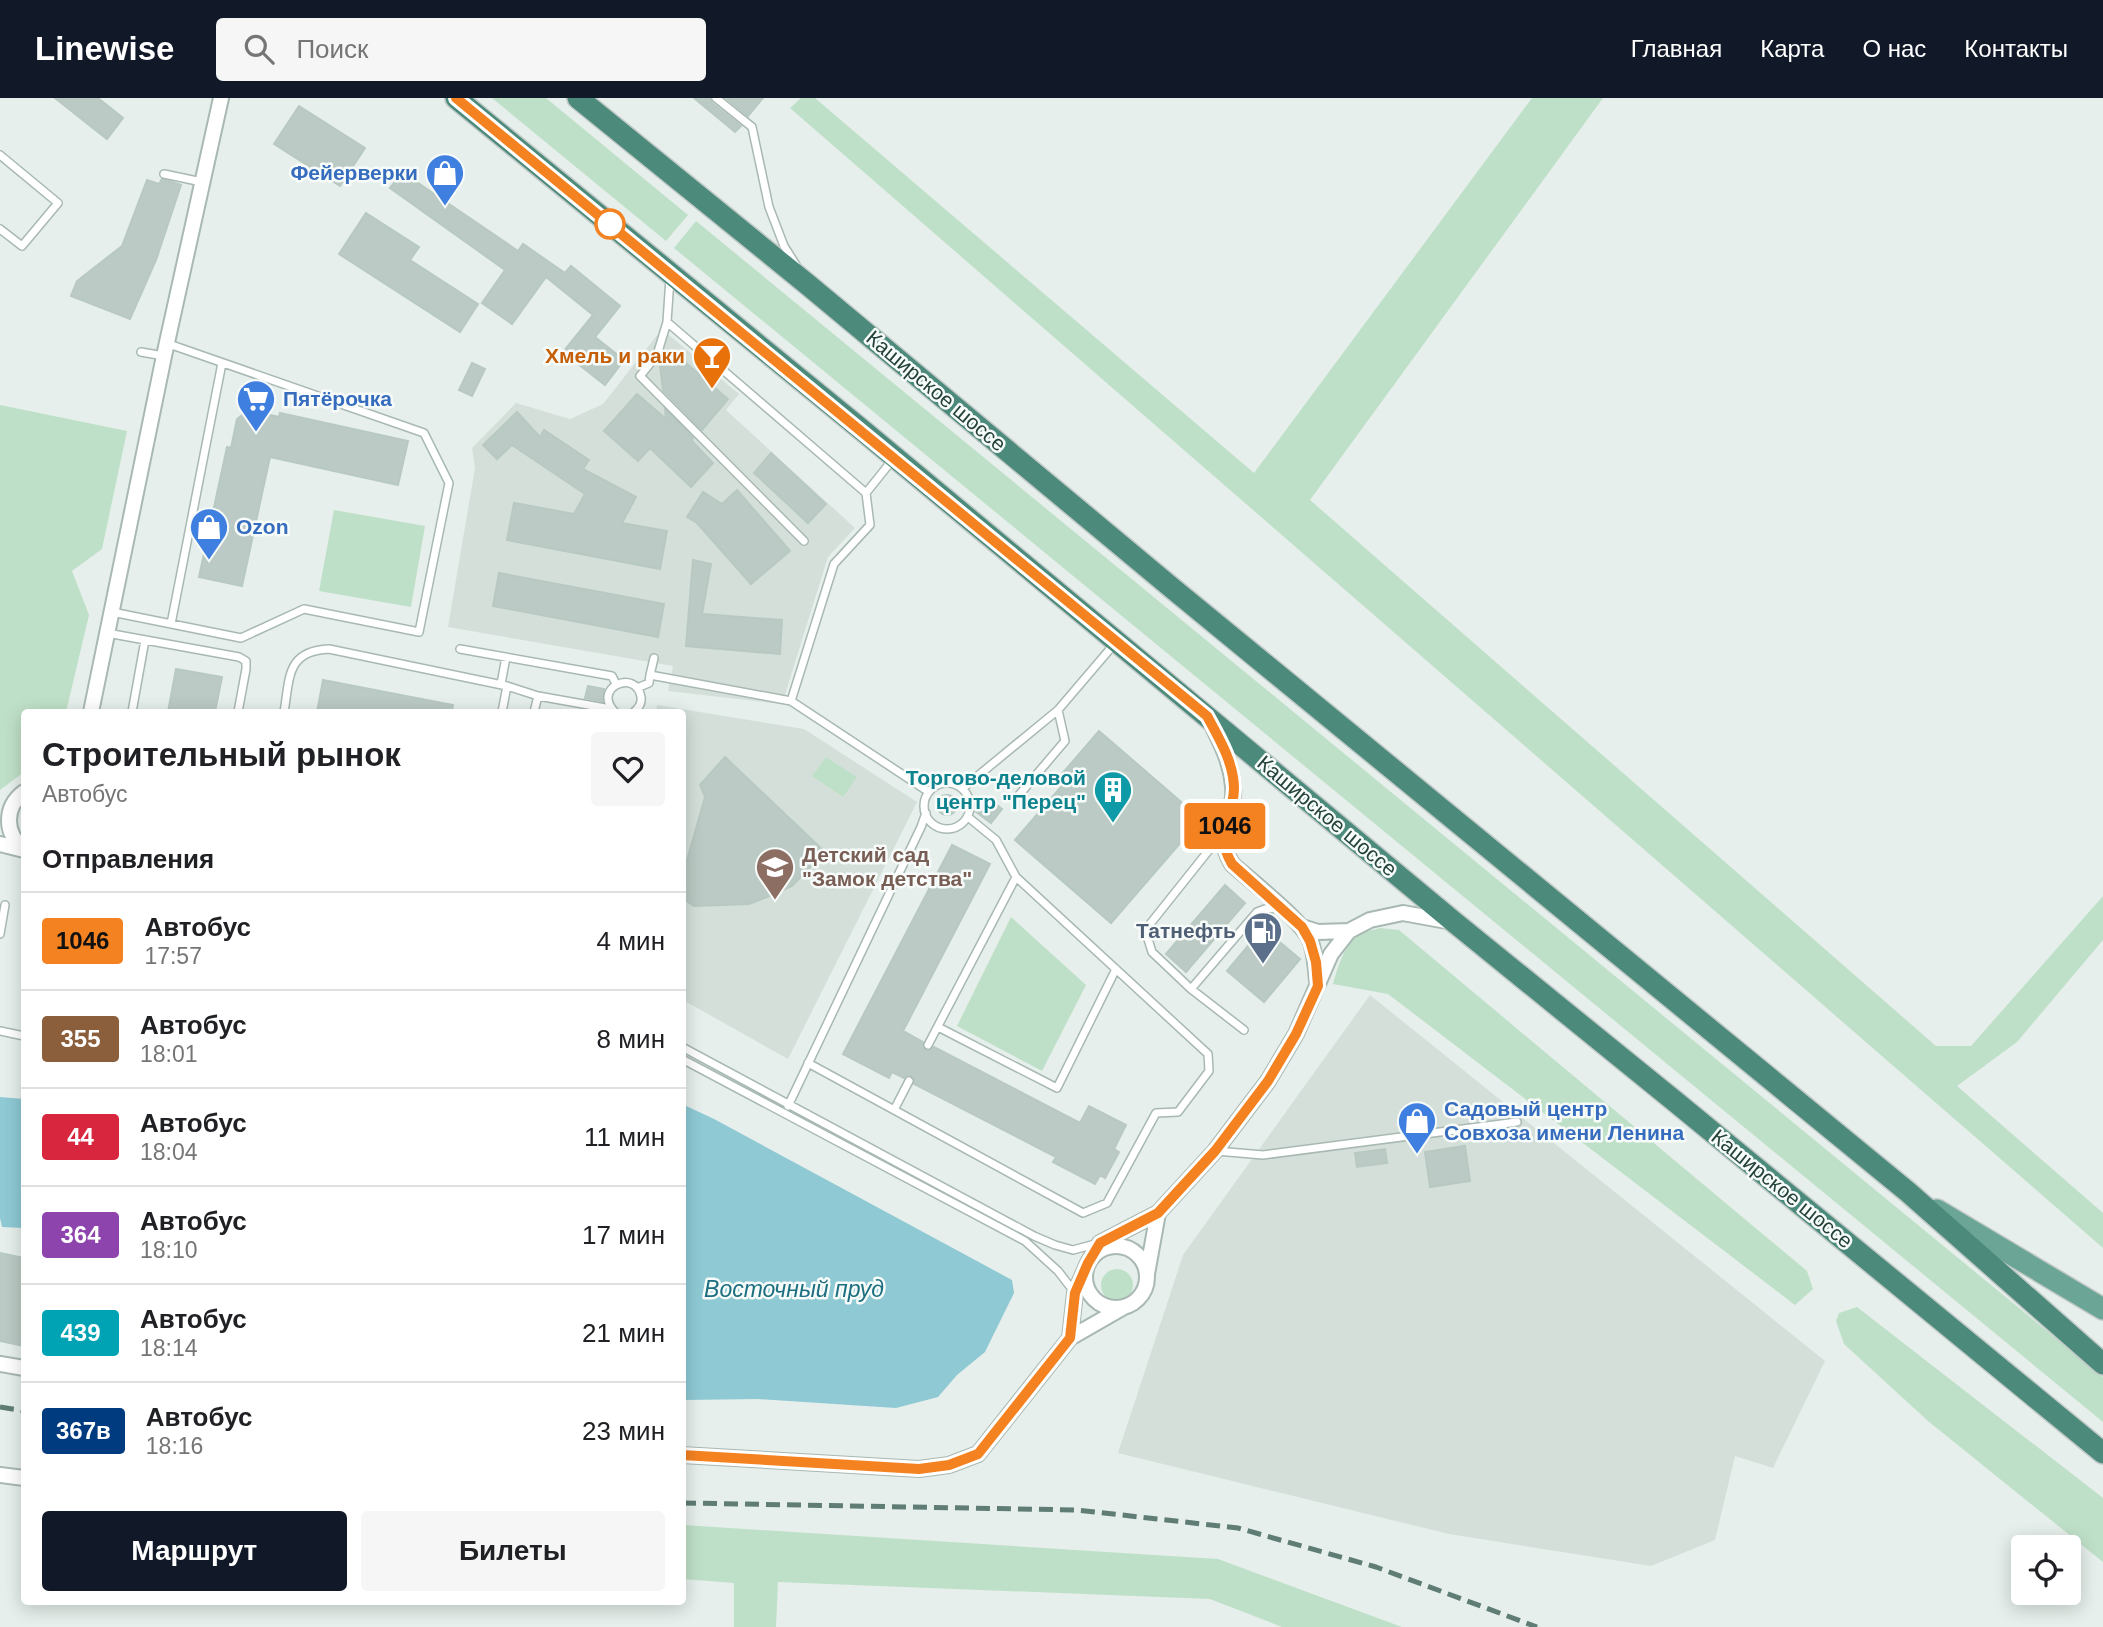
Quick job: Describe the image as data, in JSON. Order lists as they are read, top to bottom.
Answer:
{
  "streets": {
    "highway": ["Каширское шоссе"]
  },
  "water": ["Восточный пруд"],
  "places": {
    "shop": ["Фейерверки", "Ozon", "Садовый центр Совхоза имени Ленина"],
    "bar": ["Хмель и раки"],
    "supermarket": ["Пятёрочка"],
    "building": ["Торгово-деловой центр \"Перец\""],
    "school or university": ["Детский сад \"Замок детства\""],
    "fuel station": ["Татнефть"]
  },
  "lines": ["bus line 1046"],
  "page": {
    "header": "Linewise",
    "search": "Поиск",
    "nav": [
      "Главная",
      "Карта",
      "О нас",
      "Контакты"
    ],
    "on_map": "1046",
    "heading": [
      ["Строительный рынок", "Автобус"],
      "Отправления"
    ],
    "list": [
      {
        "mark": "1046",
        "name": "Автобус",
        "note": "17:57",
        "value": "4 мин"
      },
      {
        "mark": "355",
        "name": "Автобус",
        "note": "18:01",
        "value": "8 мин"
      },
      {
        "mark": "44",
        "name": "Автобус",
        "note": "18:04",
        "value": "11 мин"
      },
      {
        "mark": "364",
        "name": "Автобус",
        "note": "18:10",
        "value": "17 мин"
      },
      {
        "mark": "439",
        "name": "Автобус",
        "note": "18:14",
        "value": "21 мин"
      },
      {
        "mark": "367в",
        "name": "Автобус",
        "note": "18:16",
        "value": "23 мин"
      }
    ],
    "buttons": ["Маршрут", "Билеты"]
  }
}
